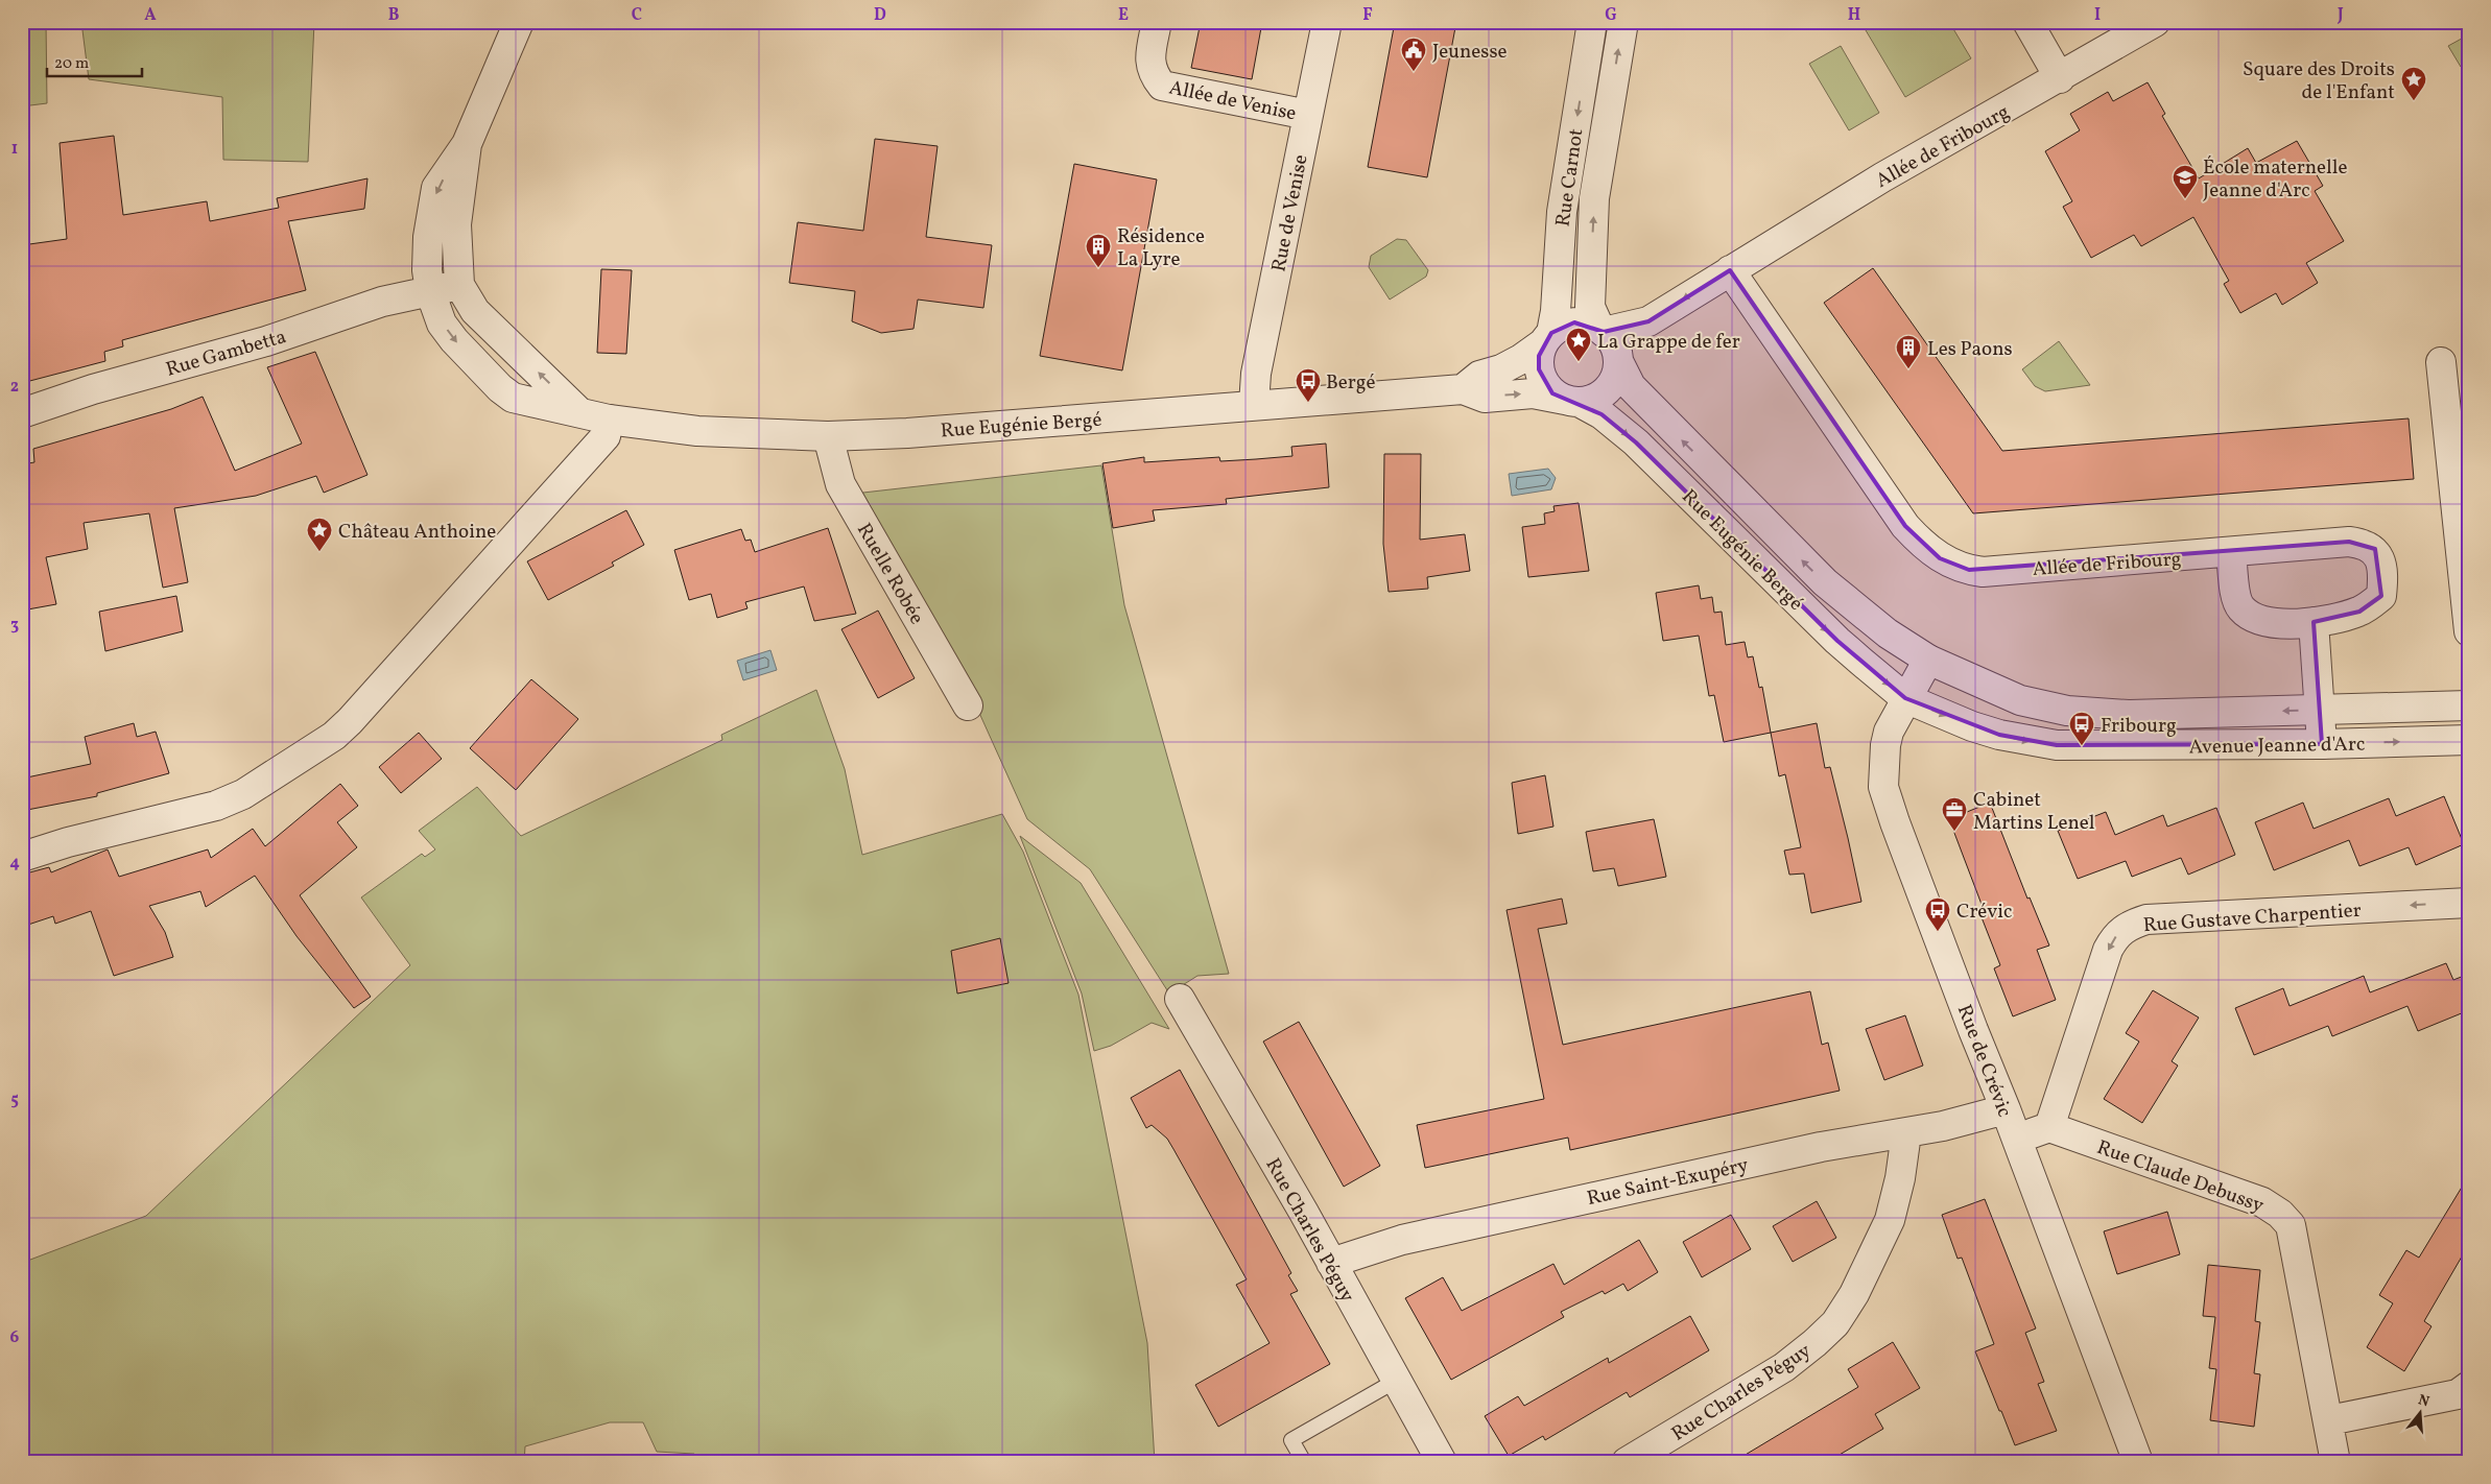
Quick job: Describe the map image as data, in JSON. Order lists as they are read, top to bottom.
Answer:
{
  "streets": {
    "street": [
      "Allée de Venise",
      "Allée de Fribourg",
      "Rue Carnot",
      "Rue de Venise",
      "Rue Gambetta",
      "Rue Eugénie Bergé",
      "Ruelle Robée",
      "Avenue Jeanne d'Arc",
      "Rue Gustave Charpentier",
      "Rue de Crévic",
      "Rue Claude Debussy",
      "Rue Saint-Exupéry",
      "Rue Charles Péguy"
    ]
  },
  "crossings": [
    ["Allée de Venise", "Rue de Venise"],
    ["Allée de Fribourg", "Rue Carnot"],
    ["Allée de Fribourg", "Rue Eugénie Bergé"],
    ["Rue Carnot", "Rue Eugénie Bergé"],
    ["Rue de Venise", "Rue Eugénie Bergé"],
    ["Rue Gambetta", "Rue Eugénie Bergé"],
    ["Rue Eugénie Bergé", "Ruelle Robée"],
    ["Rue Eugénie Bergé", "Avenue Jeanne d'Arc"],
    ["Rue Eugénie Bergé", "Rue de Crévic"],
    ["Avenue Jeanne d'Arc", "Rue de Crévic"],
    ["Rue Gustave Charpentier", "Rue Claude Debussy"],
    ["Rue de Crévic", "Rue Saint-Exupéry"],
    ["Rue Saint-Exupéry", "Rue Charles Péguy"]
  ],
  "one_way": ["Rue Gustave Charpentier"],
  "places": {
    "public building": ["Jeunesse"],
    "place": ["Square des Droits de l'Enfant", "La Grappe de fer", "Château Anthoine"],
    "school or university": ["École maternelle Jeanne d'Arc"],
    "building": ["Résidence La Lyre", "Les Paons"],
    "bus stop": ["Bergé", "Fribourg", "Crévic"],
    "office": ["Cabinet Martins Lenel"]
  },
  "scale_bar": "20 m",
  "north": "top",
  "grid": {
    "columns": [
      "A",
      "B",
      "C",
      "D",
      "E",
      "F",
      "G",
      "H",
      "I",
      "J"
    ],
    "rows": [
      "1",
      "2",
      "3",
      "4",
      "5",
      "6"
    ]
  }
}
